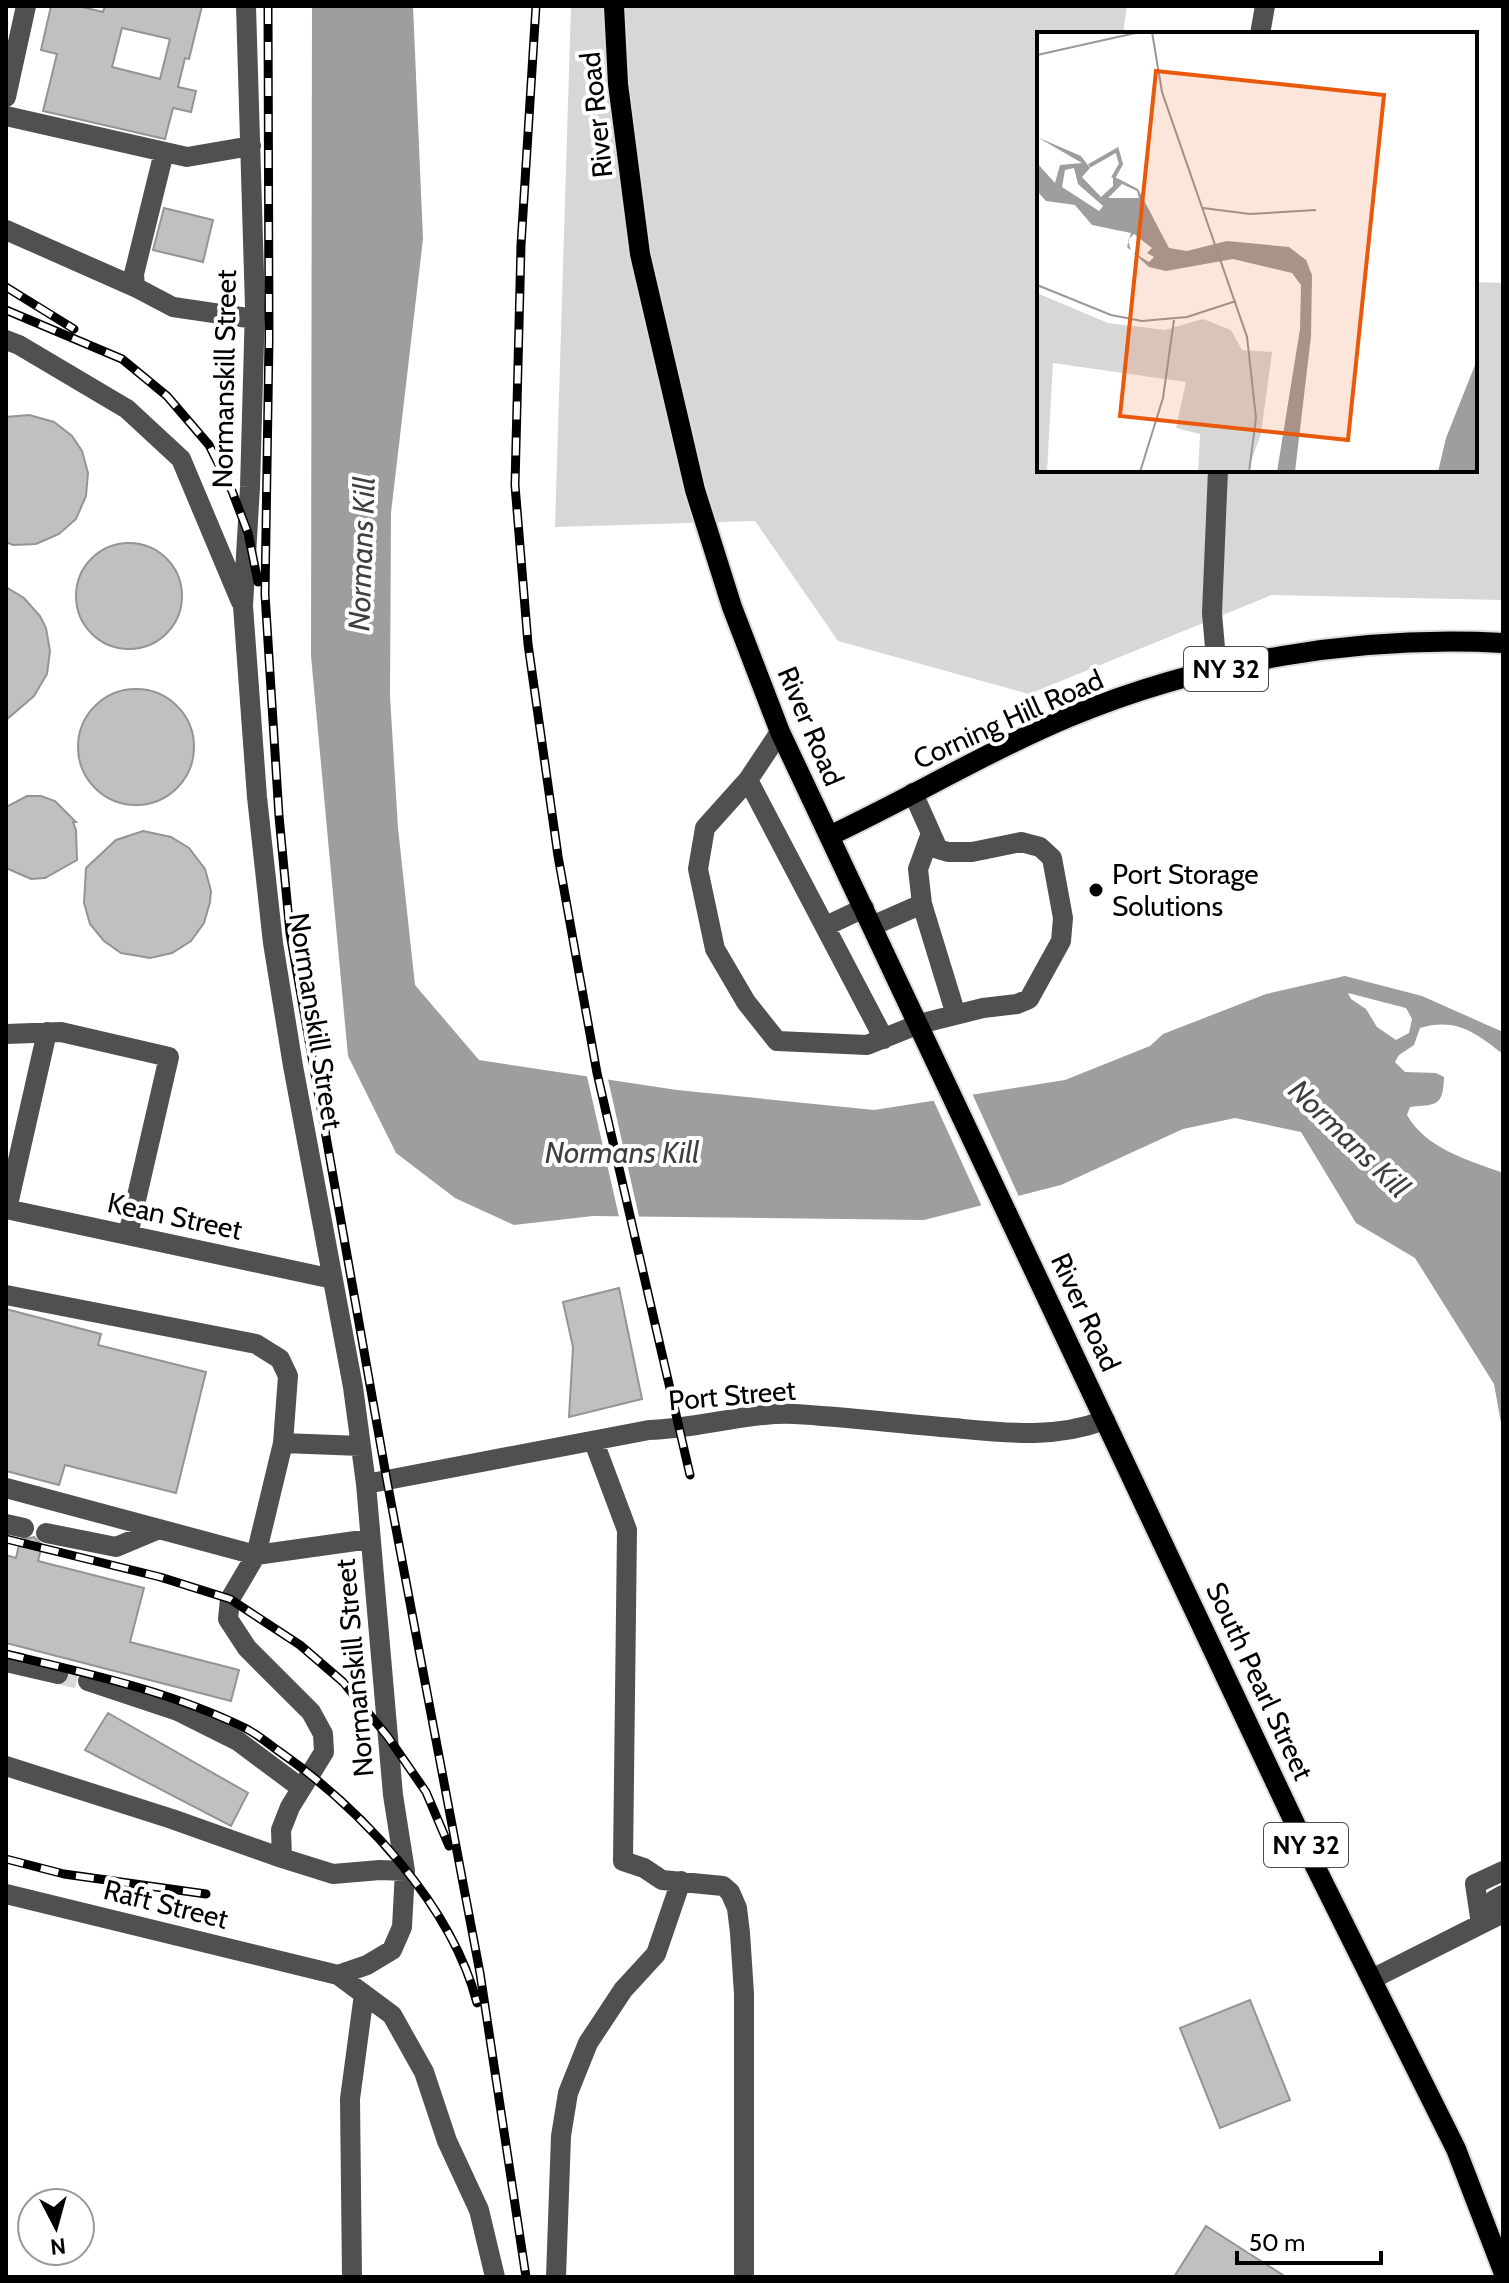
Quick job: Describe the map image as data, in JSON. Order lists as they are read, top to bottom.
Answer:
{
  "streets": {
    "main road": [
      "River Road",
      "NY 32",
      "Corning Hill Road",
      "South Pearl Street"
    ],
    "street": [
      "Normanskill Street",
      "Kean Street",
      "Port Street",
      "Raft Street"
    ]
  },
  "crossings": [
    ["River Road", "Corning Hill Road"],
    ["River Road", "Port Street"],
    ["River Road", "South Pearl Street"],
    ["Normanskill Street", "Kean Street"],
    ["Normanskill Street", "Port Street"],
    ["Normanskill Street", "Raft Street"],
    ["Port Street", "South Pearl Street"]
  ],
  "water": ["Normans Kill"],
  "places": ["Port Storage Solutions"],
  "scale_bar": "50 m",
  "north": "bottom"
}
